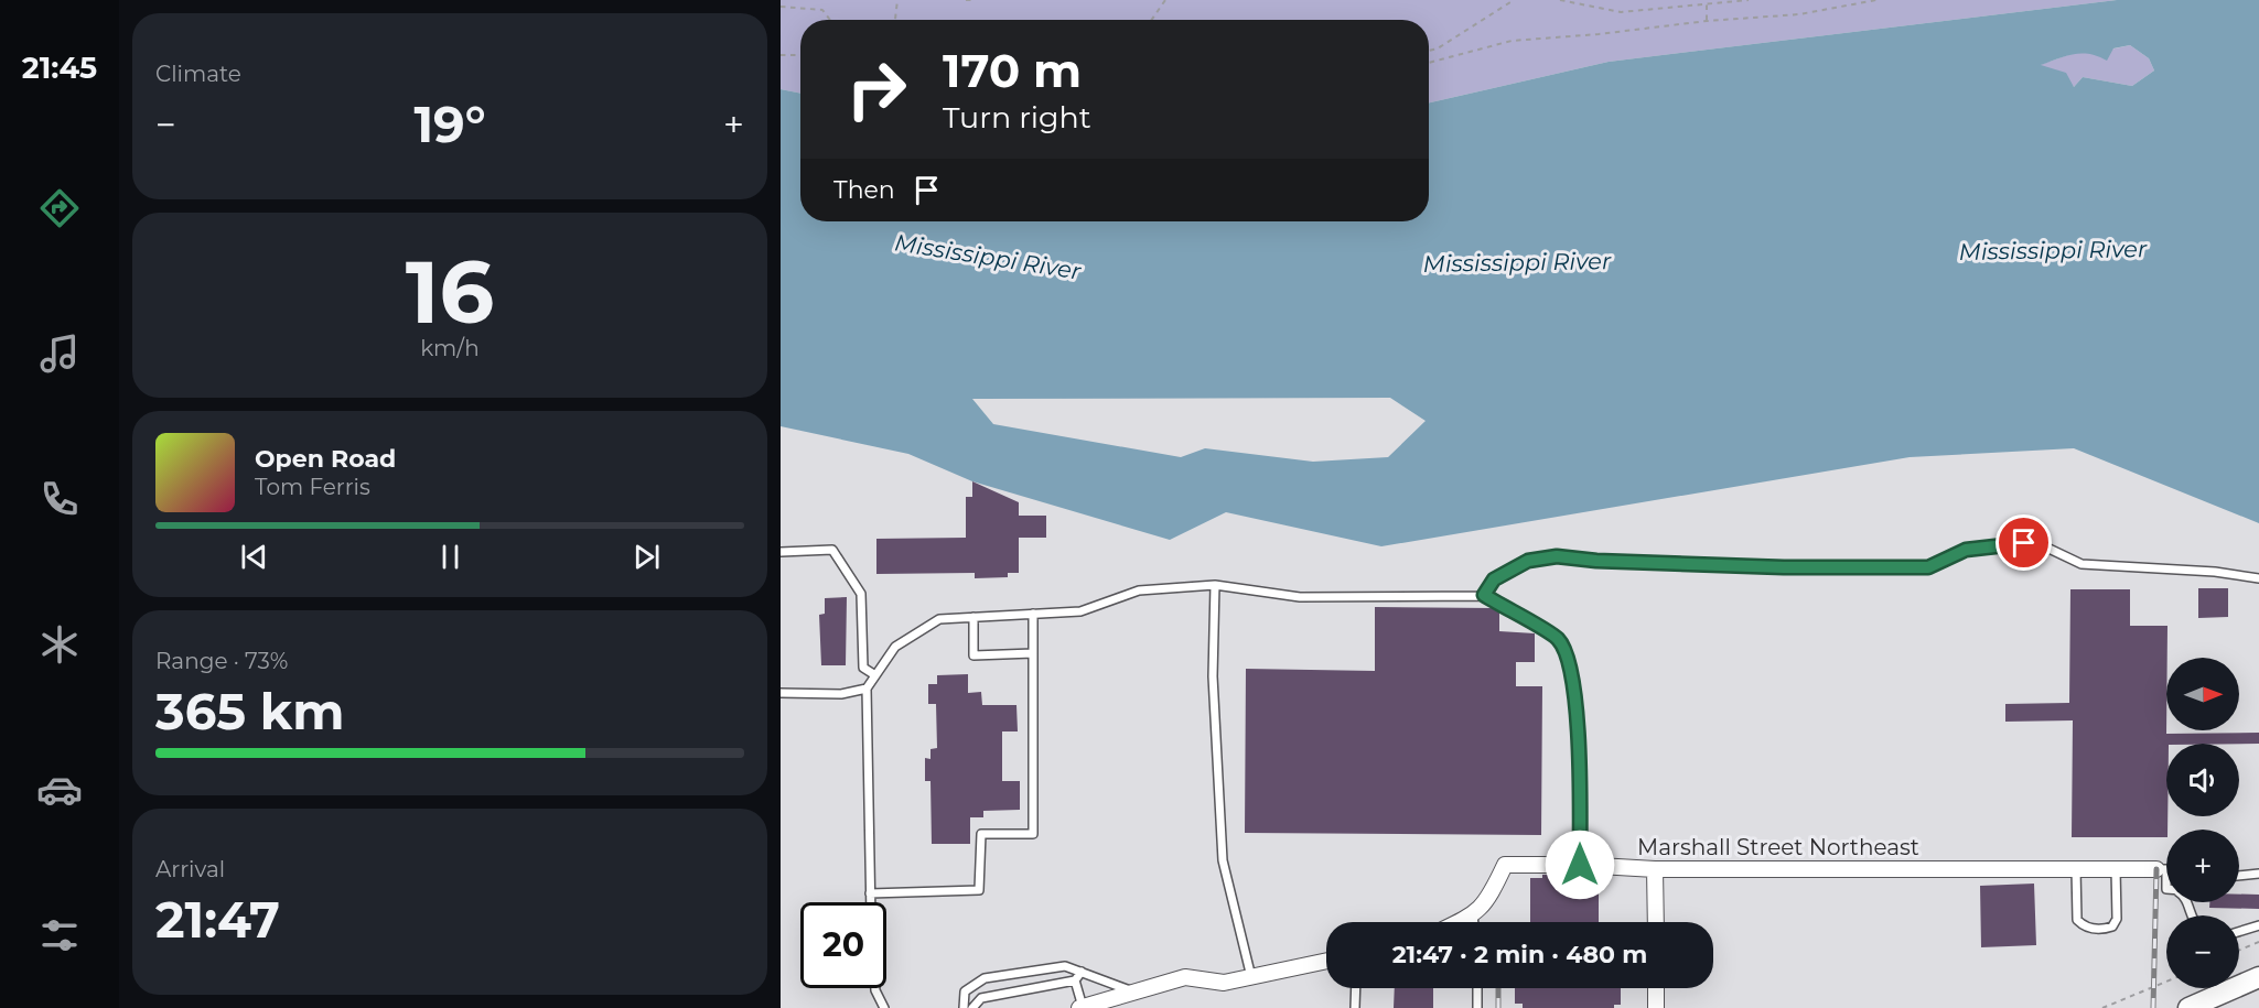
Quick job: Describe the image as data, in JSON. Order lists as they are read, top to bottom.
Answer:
{
  "streets": {
    "street": ["Marshall Street Northeast"]
  },
  "water": ["Mississippi River"],
  "north": "right",
  "page": {
    "tabs": "21:45",
    "tile": [
      "Climate",
      ["16", "km/h"],
      ["Range · 73%", "365 km"],
      ["Arrival", "21:47"]
    ],
    "turn": ["170 m", "Turn right"],
    "heat": ["−", "19°", "+"],
    "then": "Then",
    "song": ["Open Road", "Tom Ferris"],
    "map_buttons": ["+", "−"],
    "limit": "20",
    "trip": "21:47 · 2 min · 480 m"
  }
}
